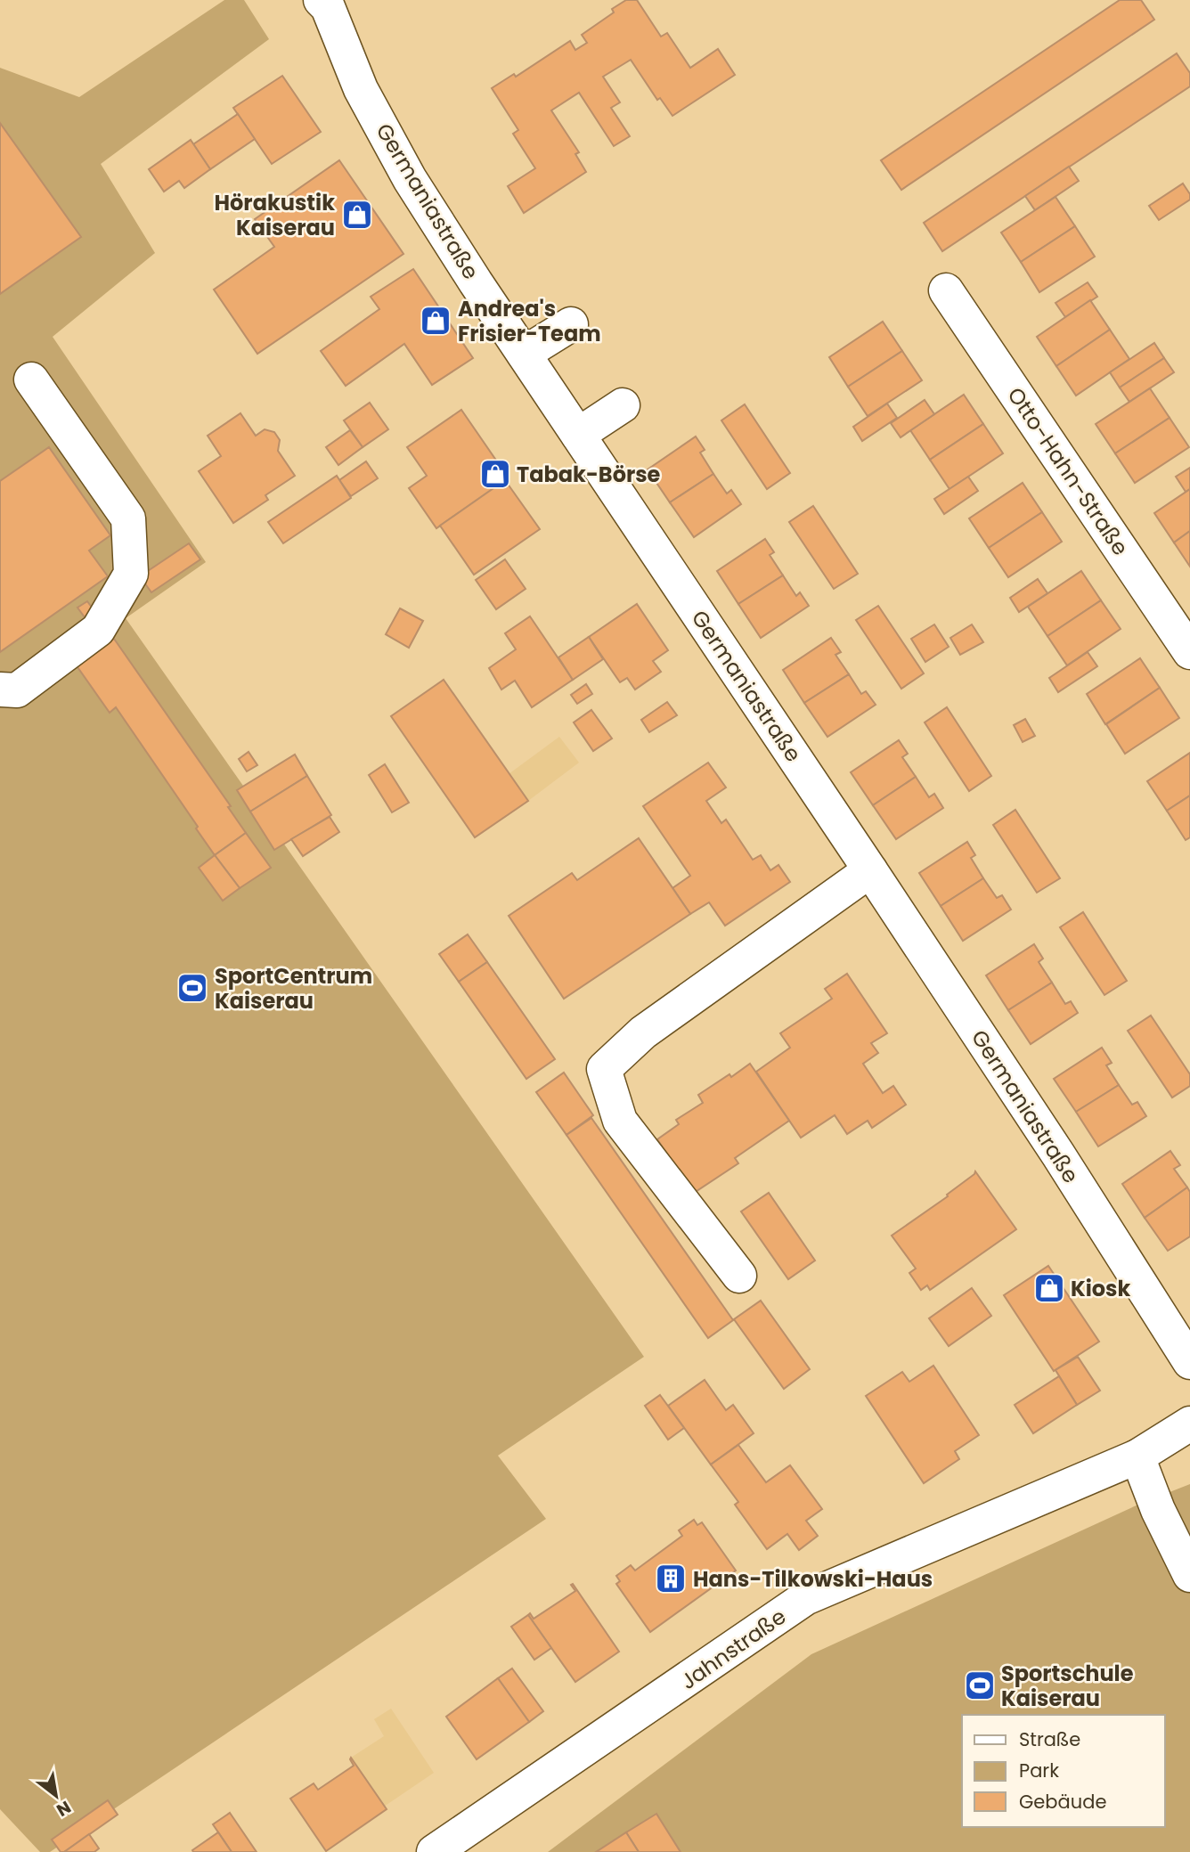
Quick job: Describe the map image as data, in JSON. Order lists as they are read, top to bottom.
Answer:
{
  "streets": {
    "street": ["Germaniastraße", "Otto-Hahn-Straße", "Jahnstraße"]
  },
  "places": {
    "shop": [
      "Hörakustik Kaiserau",
      "Andrea's Frisier-Team",
      "Tabak-Börse",
      "Kiosk"
    ],
    "sports": ["SportCentrum Kaiserau", "Sportschule Kaiserau"],
    "building": ["Hans-Tilkowski-Haus"]
  },
  "legend": ["Straße", "Park", "Gebäude"],
  "north": "bottom right"
}
